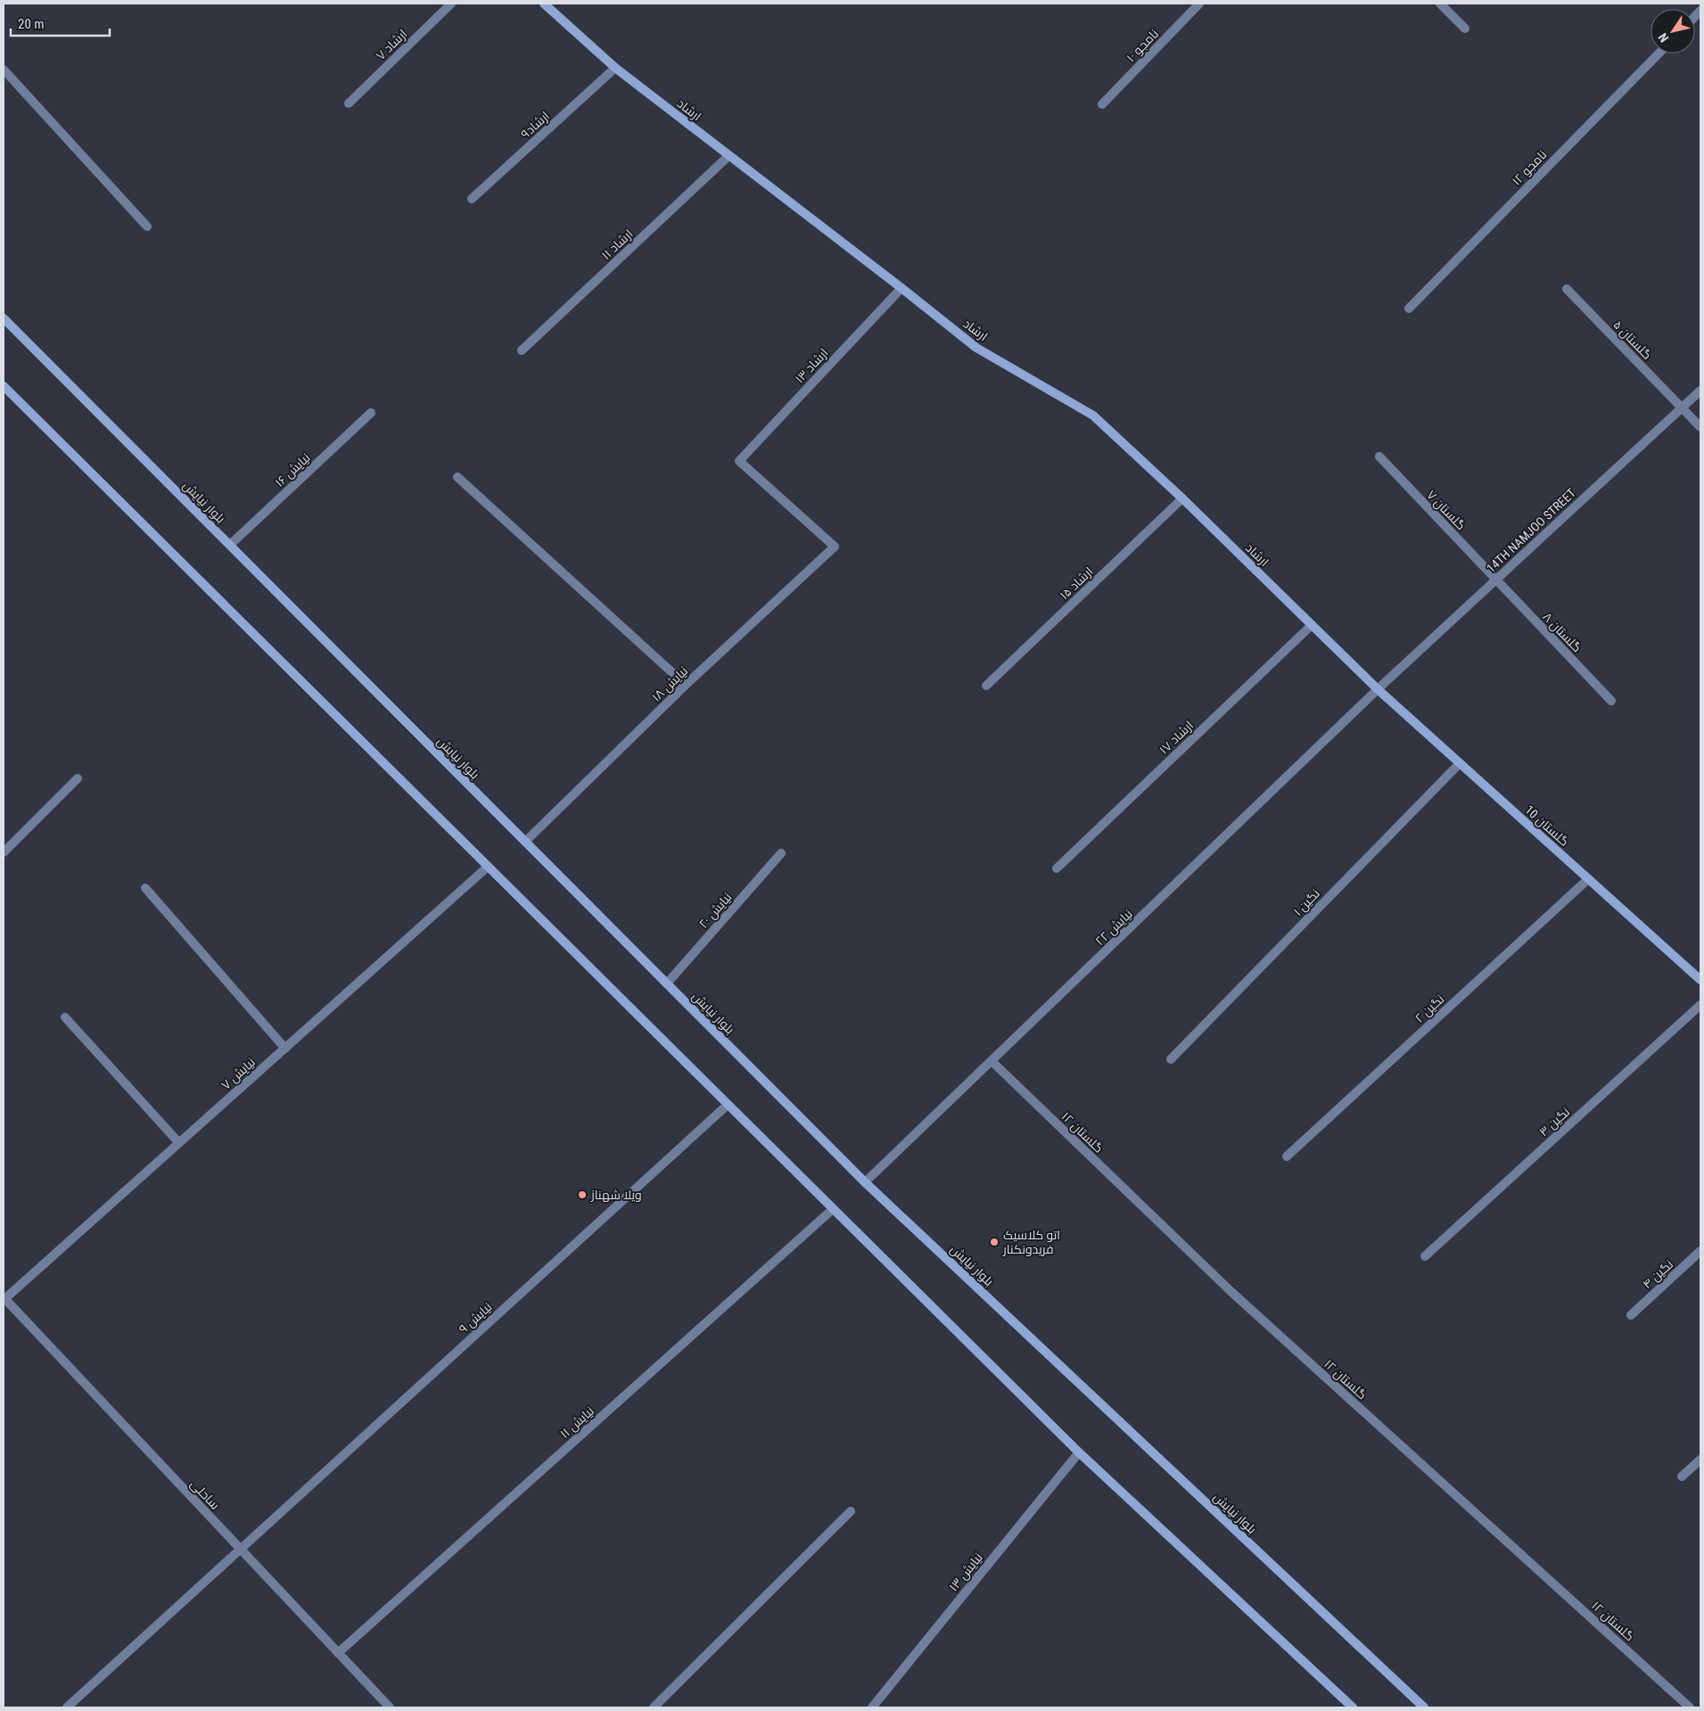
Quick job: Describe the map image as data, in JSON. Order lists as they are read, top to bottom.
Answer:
{
  "streets": {
    "main road": ["ارشاد", "بلوار نیایش", "گلستان 10"],
    "street": [
      "ارشاد ۷",
      "نامجو ۱۰",
      "ارشاد۹",
      "نامجو ۱۲",
      "ارشاد ۱۱",
      "گلستان ۵",
      "ارشاد ۱۳",
      "نیایش ۱۶",
      "گلستان ۷",
      "14TH NAMJOO STREET",
      "ارشاد ۱۵",
      "گلستان ۸",
      "نیایش ۱۸",
      "ارشاد ۱۷",
      "نگین ۱",
      "نیایش ۲۰",
      "نیایش ۲۲",
      "نگین ۲",
      "نیایش ۷",
      "نگین ۳",
      "گلستان ۱۲",
      "نگین ۴",
      "نیایش ۹",
      "نیایش ۱۱",
      "ساحلی",
      "نیایش ۱۳"
    ]
  },
  "crossings": [
    ["ارشاد", "ارشاد۹"],
    ["ارشاد", "ارشاد ۱۱"],
    ["ارشاد", "ارشاد ۱۳"],
    ["ارشاد", "14TH NAMJOO STREET"],
    ["ارشاد", "ارشاد ۱۵"],
    ["ارشاد", "ارشاد ۱۷"],
    ["ارشاد", "گلستان 10"],
    ["ارشاد", "نیایش ۲۲"],
    ["گلستان ۵", "14TH NAMJOO STREET"],
    ["ارشاد ۱۳", "نیایش ۱۸"],
    ["نیایش ۱۶", "بلوار نیایش"],
    ["بلوار نیایش", "نیایش ۱۸"],
    ["بلوار نیایش", "نیایش ۲۰"],
    ["بلوار نیایش", "نیایش ۲۲"],
    ["گلستان ۷", "14TH NAMJOO STREET"],
    ["گلستان ۷", "گلستان ۸"],
    ["14TH NAMJOO STREET", "گلستان ۸"],
    ["14TH NAMJOO STREET", "گلستان 10"],
    ["14TH NAMJOO STREET", "نیایش ۲۲"],
    ["گلستان 10", "نگین ۱"],
    ["گلستان 10", "نیایش ۲۲"],
    ["گلستان 10", "نگین ۲"],
    ["نیایش ۲۲", "گلستان ۱۲"],
    ["نیایش ۷", "ساحلی"],
    ["نیایش ۹", "ساحلی"],
    ["نیایش ۱۱", "ساحلی"]
  ],
  "places": ["ویلا شهناز", "اتو کلاسیک فریدونکنار"],
  "scale_bar": "20 m",
  "north": "bottom left"
}
